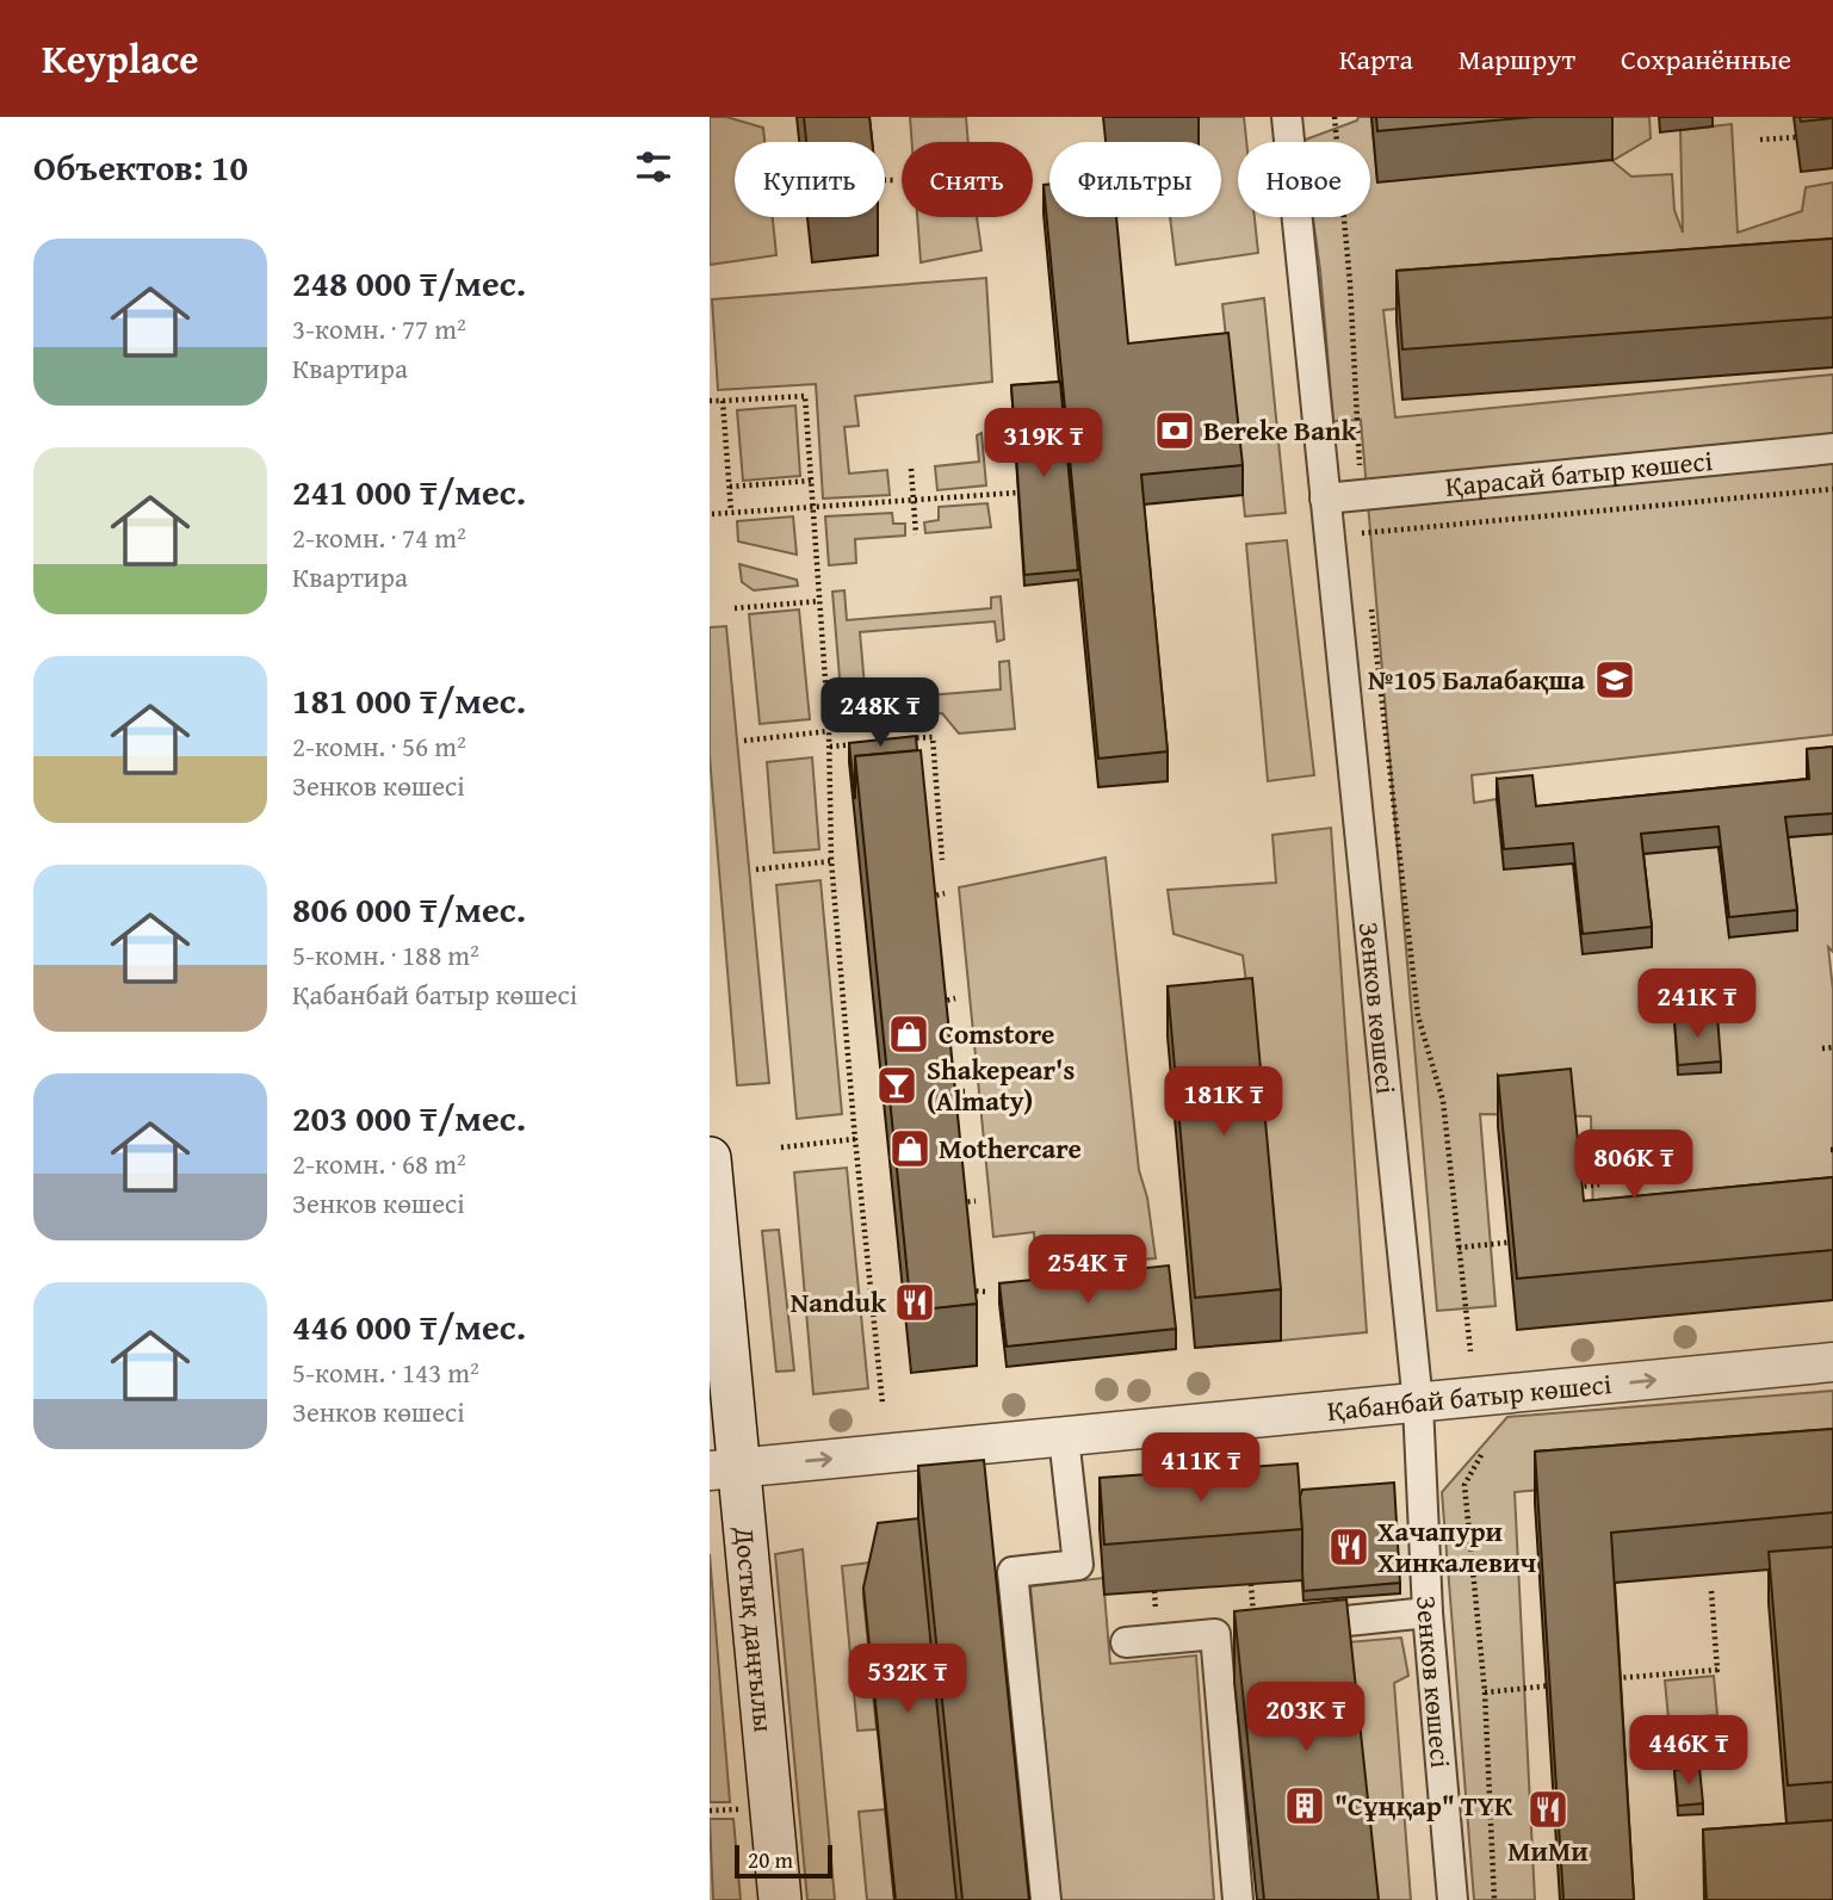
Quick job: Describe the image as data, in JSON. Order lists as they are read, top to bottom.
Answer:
{
  "streets": {
    "main road": ["Достық даңғылы"],
    "street": ["Қарасай батыр көшесі", "Зенков көшесі", "Қабанбай батыр көшесі"]
  },
  "crossings": [
    ["Қарасай батыр көшесі", "Зенков көшесі"],
    ["Зенков көшесі", "Қабанбай батыр көшесі"],
    ["Қабанбай батыр көшесі", "Достық даңғылы"]
  ],
  "one_way": ["Қабанбай батыр көшесі"],
  "places": {
    "bank": ["Bereke Bank"],
    "school or university": ["№105 Балабақша"],
    "shop": ["Comstore", "Mothercare"],
    "bar": ["Shakepear's (Almaty)"],
    "restaurant": ["Nanduk", "Хачапури Хинкалевич", "МиМи"],
    "building": ["\"Сұңқар\" ТҮК"]
  },
  "scale_bar": "20 m",
  "page": {
    "header": "Keyplace",
    "nav": ["Карта", "Маршрут", "Сохранённые"],
    "heading": "Объектов: 10",
    "chip": [
      "Купить",
      "Снять",
      "Фильтры",
      "Новое"
    ],
    "list": [
      {
        "name": "248 000 ₸/мес.",
        "note": "3-комн. · 77 m² · Квартира"
      },
      {
        "name": "241 000 ₸/мес.",
        "note": "2-комн. · 74 m² · Квартира"
      },
      {
        "name": "181 000 ₸/мес.",
        "note": "2-комн. · 56 m² · Зенков көшесі"
      },
      {
        "name": "806 000 ₸/мес.",
        "note": "5-комн. · 188 m² · Қабанбай батыр көшесі"
      },
      {
        "name": "203 000 ₸/мес.",
        "note": "2-комн. · 68 m² · Зенков көшесі"
      },
      {
        "name": "446 000 ₸/мес.",
        "note": "5-комн. · 143 m² · Зенков көшесі"
      }
    ],
    "price": [
      "319K ₸",
      "248K ₸",
      "241K ₸",
      "181K ₸",
      "806K ₸",
      "254K ₸",
      "411K ₸",
      "532K ₸",
      "203K ₸",
      "446K ₸"
    ],
    "scale": "20 m"
  }
}
